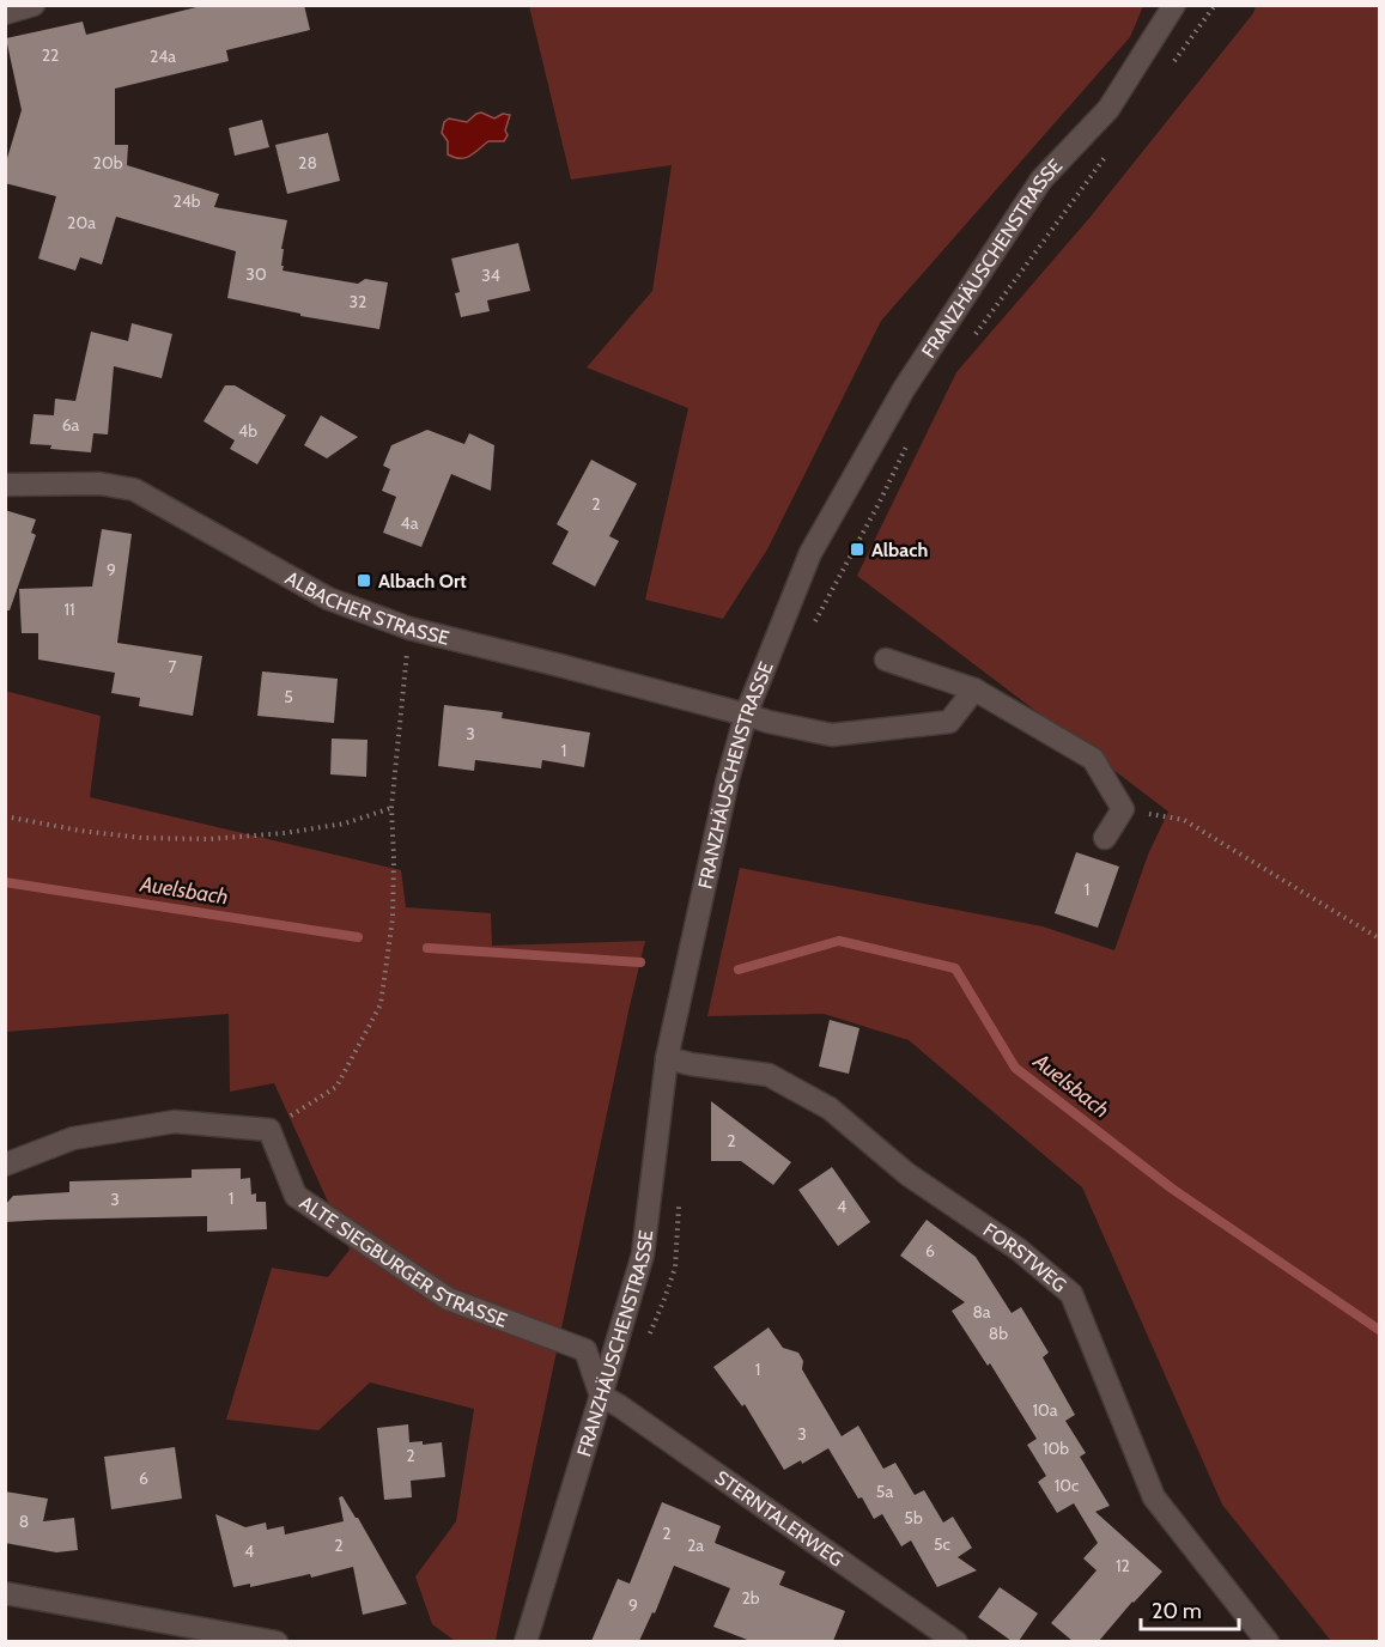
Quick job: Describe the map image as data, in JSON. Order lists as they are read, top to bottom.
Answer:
{
  "streets": {
    "street": [
      "FRANZHÄUSCHENSTRASSE",
      "ALBACHER STRASSE",
      "FORSTWEG",
      "ALTE SIEGBURGER STRASSE",
      "STERNTALERWEG"
    ]
  },
  "crossings": [
    ["FRANZHÄUSCHENSTRASSE", "ALBACHER STRASSE"],
    ["FRANZHÄUSCHENSTRASSE", "FORSTWEG"],
    ["FRANZHÄUSCHENSTRASSE", "ALTE SIEGBURGER STRASSE"],
    ["FRANZHÄUSCHENSTRASSE", "STERNTALERWEG"],
    ["ALTE SIEGBURGER STRASSE", "STERNTALERWEG"]
  ],
  "water": ["Auelsbach"],
  "places": {
    "transit": ["Albach", "Albach Ort"]
  },
  "house_numbers": [
    "22",
    "24a",
    "20b",
    "28",
    "24b",
    "20a",
    "30",
    "34",
    "32",
    "6a",
    "4b",
    "2",
    "4a",
    "9",
    "11",
    "7",
    "5",
    "3",
    "1",
    "1",
    "2",
    "1",
    "3",
    "4",
    "6",
    "8a",
    "8b",
    "1",
    "10a",
    "3",
    "10b",
    "2",
    "6",
    "10c",
    "5a",
    "5b",
    "8",
    "2",
    "5c",
    "2",
    "2a",
    "4",
    "12",
    "2b",
    "9"
  ],
  "scale_bar": "20 m"
}
